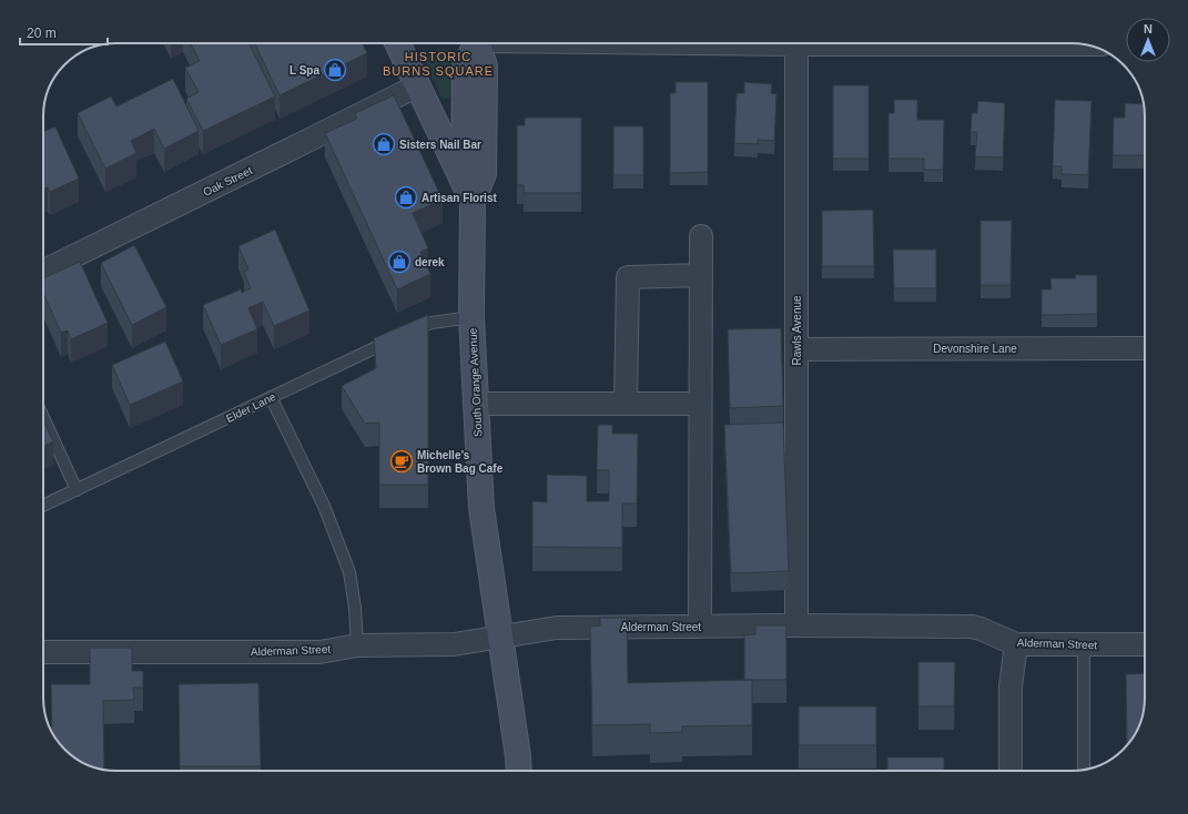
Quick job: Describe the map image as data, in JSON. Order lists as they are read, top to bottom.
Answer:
{
  "streets": {
    "street": [
      "Oak Street",
      "Rawls Avenue",
      "Devonshire Lane",
      "South Orange Avenue",
      "Alderman Street"
    ],
    "lane": ["Elder Lane"]
  },
  "crossings": [
    ["Rawls Avenue", "Devonshire Lane"],
    ["Rawls Avenue", "Alderman Street"],
    ["South Orange Avenue", "Alderman Street"]
  ],
  "districts": ["HISTORIC BURNS SQUARE"],
  "places": {
    "shop": [
      "L Spa",
      "Sisters Nail Bar",
      "Artisan Florist",
      "derek"
    ],
    "cafe": ["Michelle’s Brown Bag Cafe"]
  },
  "scale_bar": "20 m",
  "north": "top"
}
